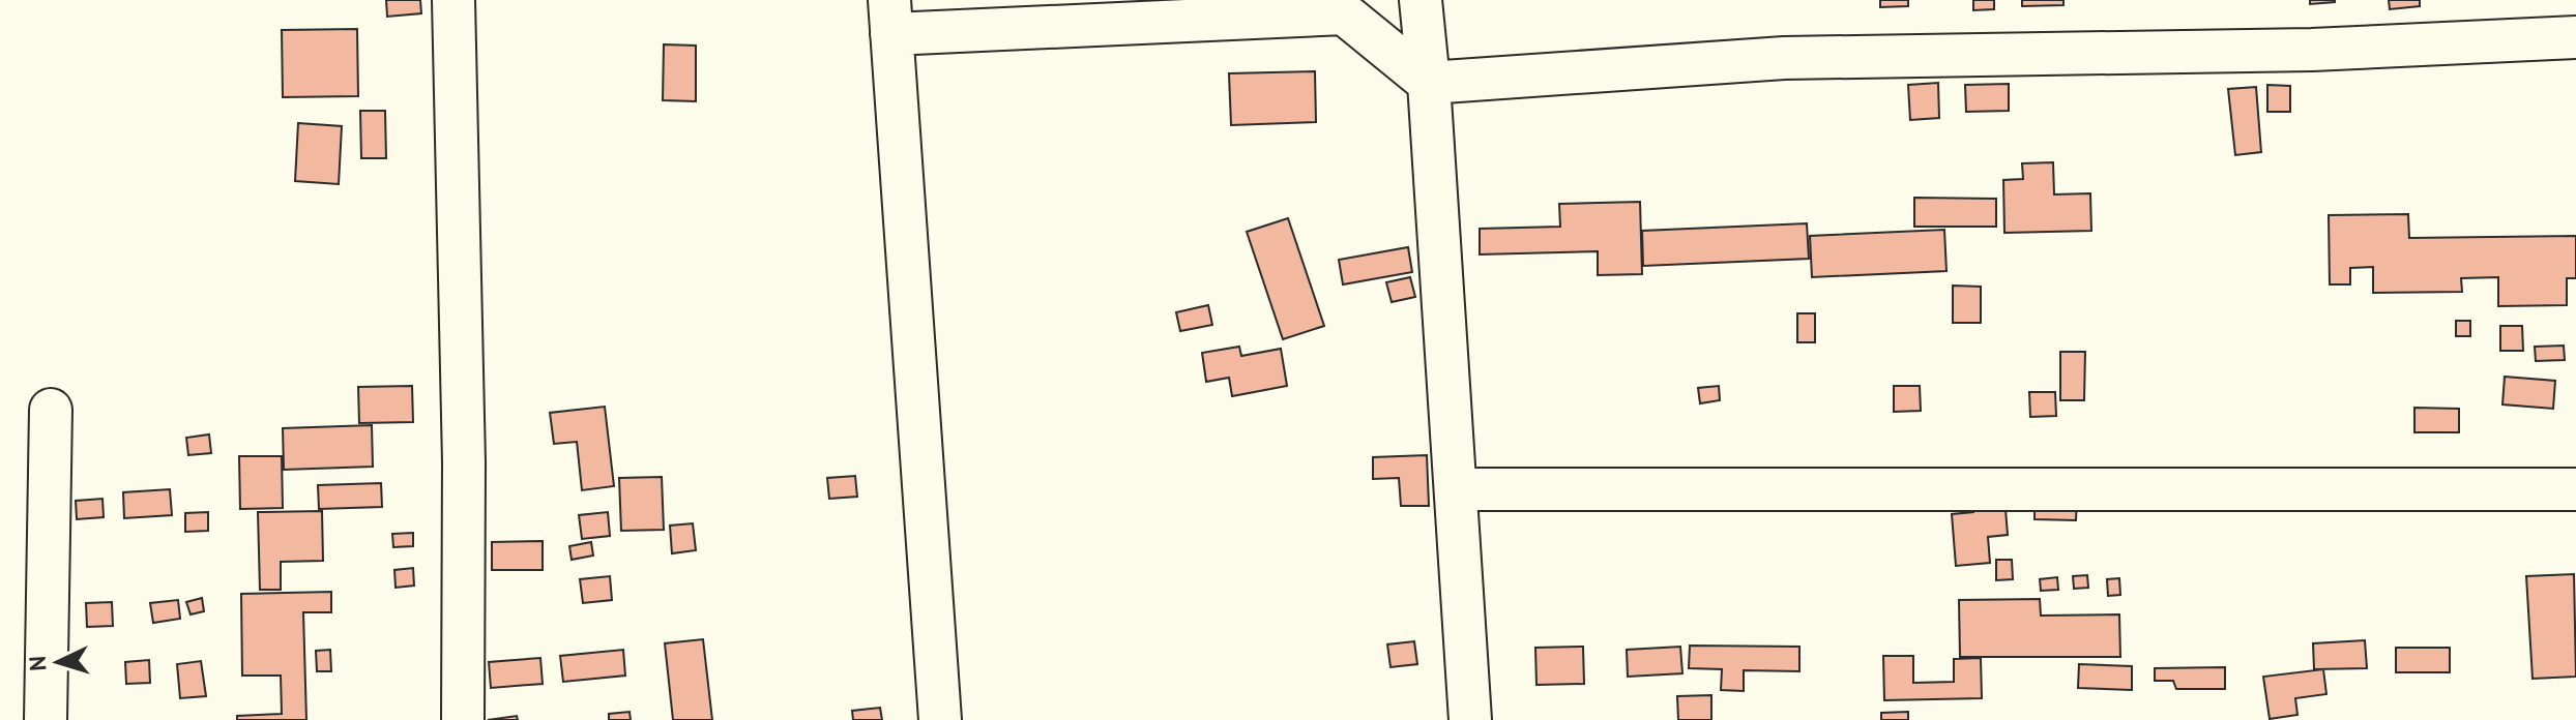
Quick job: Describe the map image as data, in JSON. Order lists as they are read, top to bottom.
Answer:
{
  "north": "left"
}
